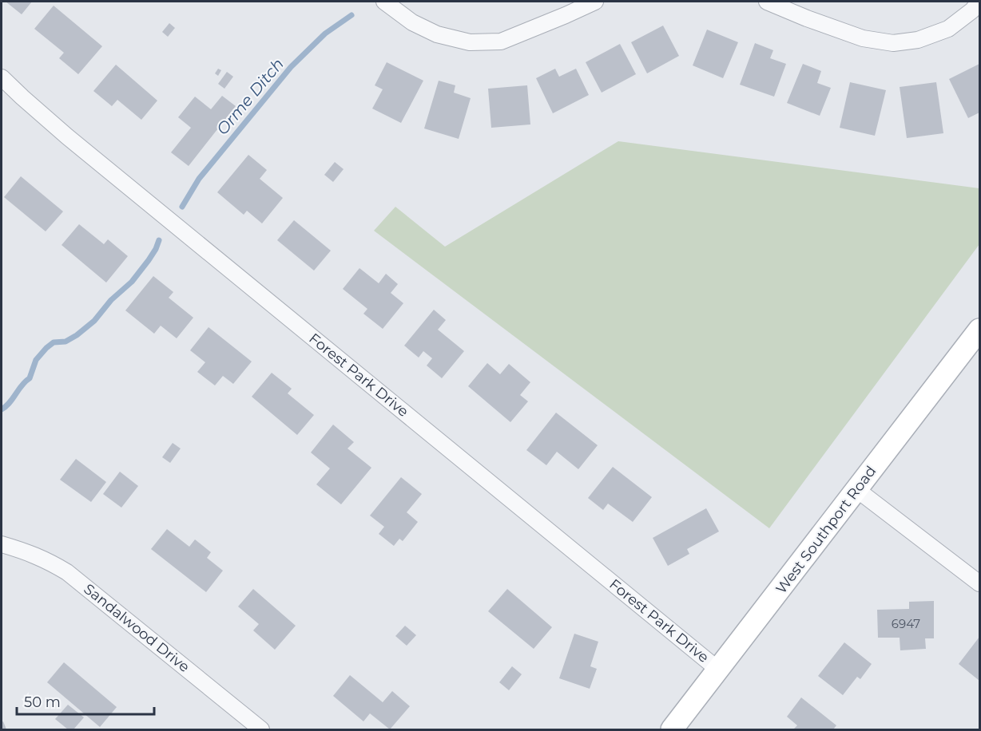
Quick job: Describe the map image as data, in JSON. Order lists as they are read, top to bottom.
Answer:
{
  "streets": {
    "main road": ["West Southport Road"],
    "street": ["Forest Park Drive", "Sandalwood Drive"]
  },
  "crossings": [
    ["Forest Park Drive", "West Southport Road"]
  ],
  "water": ["Orme Ditch"],
  "house_numbers": ["6947"],
  "scale_bar": "50 m"
}
